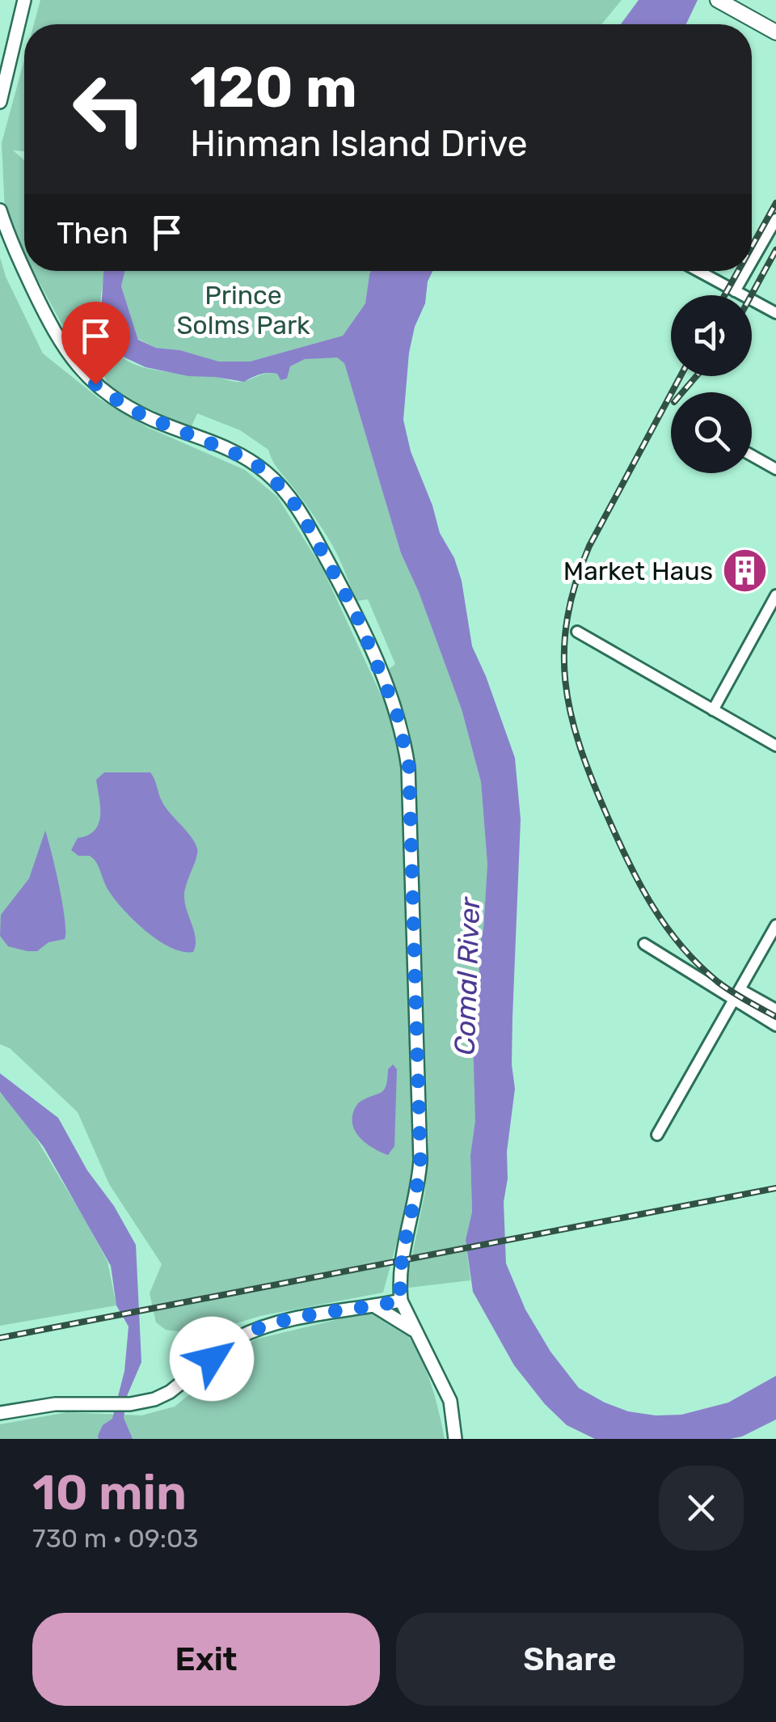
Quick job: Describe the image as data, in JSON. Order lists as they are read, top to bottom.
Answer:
{
  "water": ["Comal River"],
  "parks": ["Prince Solms Park"],
  "places": {
    "building": ["Market Haus"]
  },
  "page": {
    "turn": ["120 m", "Hinman Island Drive"],
    "then": "Then",
    "heading": ["10 min", "730 m · 09:03"],
    "buttons": ["Exit", "Share"]
  }
}
